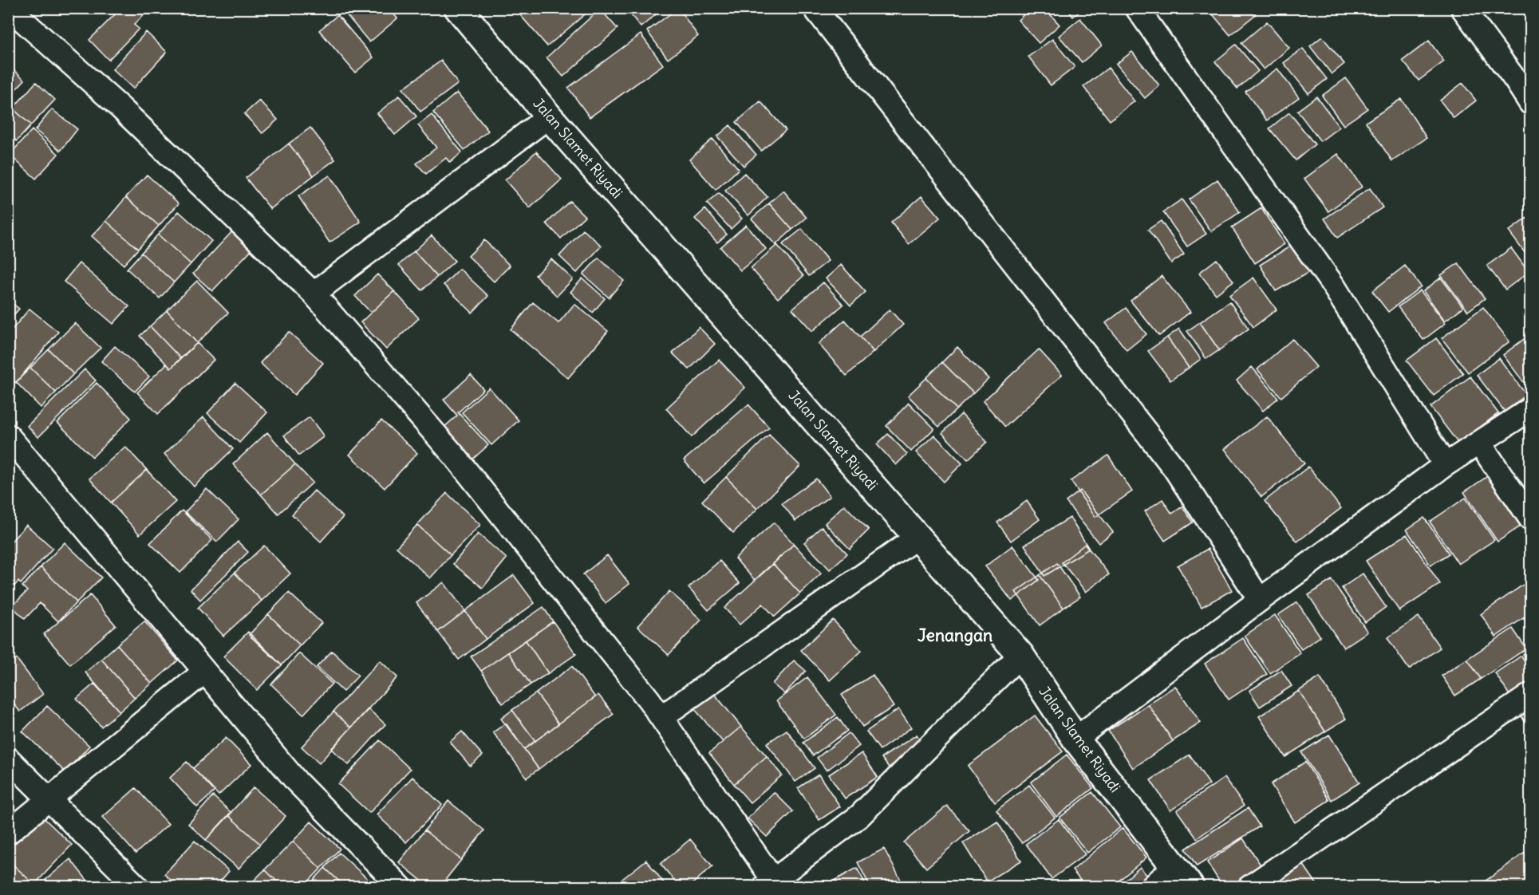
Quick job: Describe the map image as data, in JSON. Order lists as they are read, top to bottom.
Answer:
{
  "streets": {
    "street": ["Jalan Slamet Riyadi"]
  },
  "districts": ["Jenangan"]
}
